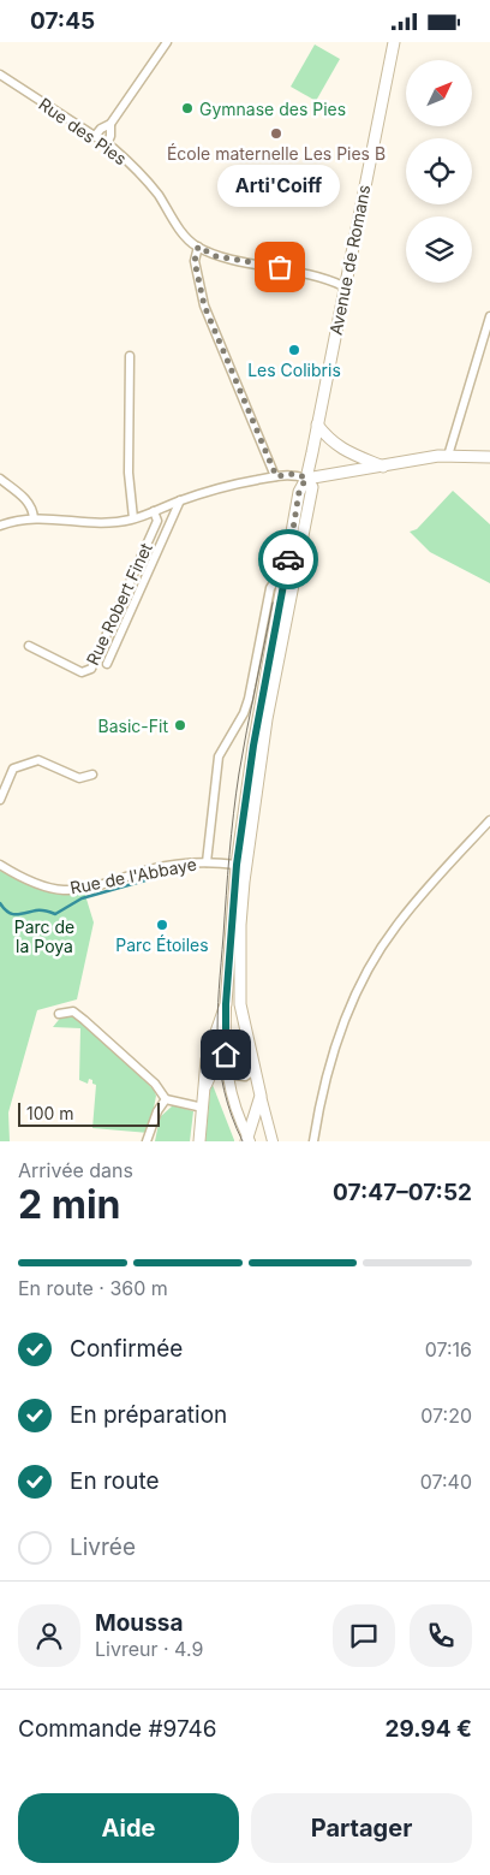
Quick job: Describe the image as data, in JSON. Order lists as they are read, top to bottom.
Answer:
{
  "streets": {
    "main road": ["Avenue de Romans"],
    "street": ["Rue des Pies", "Rue Robert Finet", "Rue de l'Abbaye"]
  },
  "crossings": [
    ["Rue des Pies", "Avenue de Romans"],
    ["Avenue de Romans", "Rue Robert Finet"]
  ],
  "parks": ["Parc de la Poya"],
  "places": [
    "Gymnase des Pies",
    "École maternelle Les Pies B",
    "Arti'Coiff",
    "Les Colibris",
    "Basic-Fit",
    "Parc Étoiles"
  ],
  "scale_bar": "100 m",
  "north": "top right",
  "page": {
    "status": "07:45",
    "bubble": "Arti'Coiff",
    "scale": "100 m",
    "heading": ["2 min", "Arrivée dans", "07:47–07:52"],
    "panel": [
      "Moussa",
      "Livreur · 4.9",
      "Commande #9746",
      "29.94 €"
    ],
    "bar": "En route · 360 m",
    "list": [
      ["Confirmée", "07:16"],
      ["En préparation", "07:20"],
      ["En route", "07:40"],
      "Livrée"
    ],
    "buttons": ["Aide", "Partager"]
  }
}
